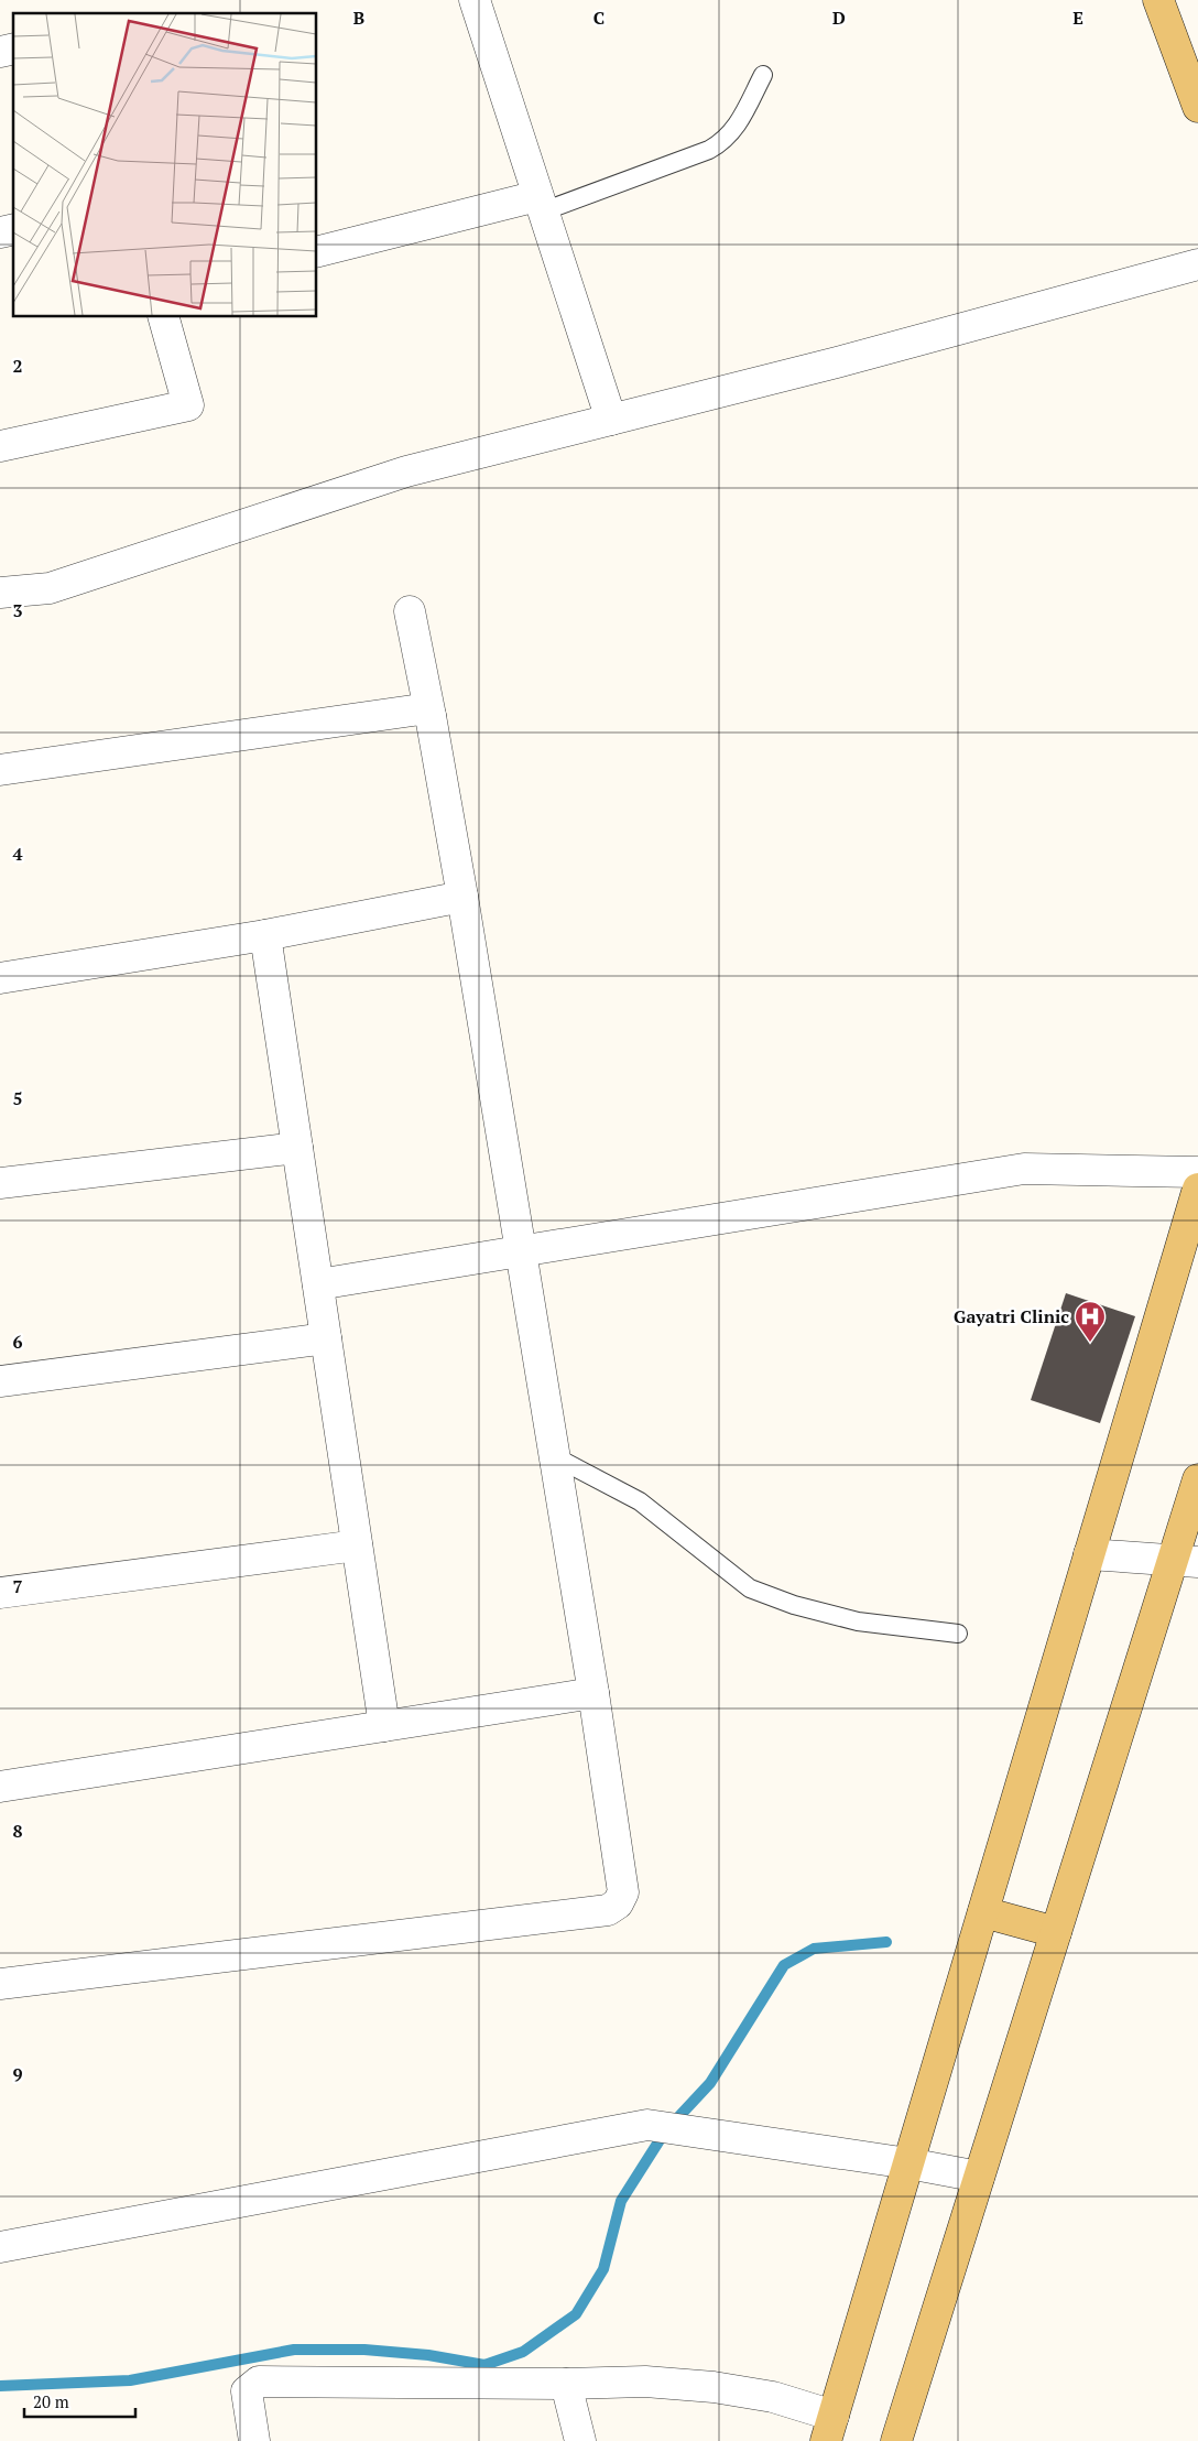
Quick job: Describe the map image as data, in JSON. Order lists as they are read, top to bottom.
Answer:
{
  "places": {
    "hospital": ["Gayatri Clinic"]
  },
  "scale_bar": "20 m",
  "grid": {
    "columns": [
      "B",
      "C",
      "D",
      "E"
    ],
    "rows": [
      "2",
      "3",
      "4",
      "5",
      "6",
      "7",
      "8",
      "9"
    ]
  }
}
